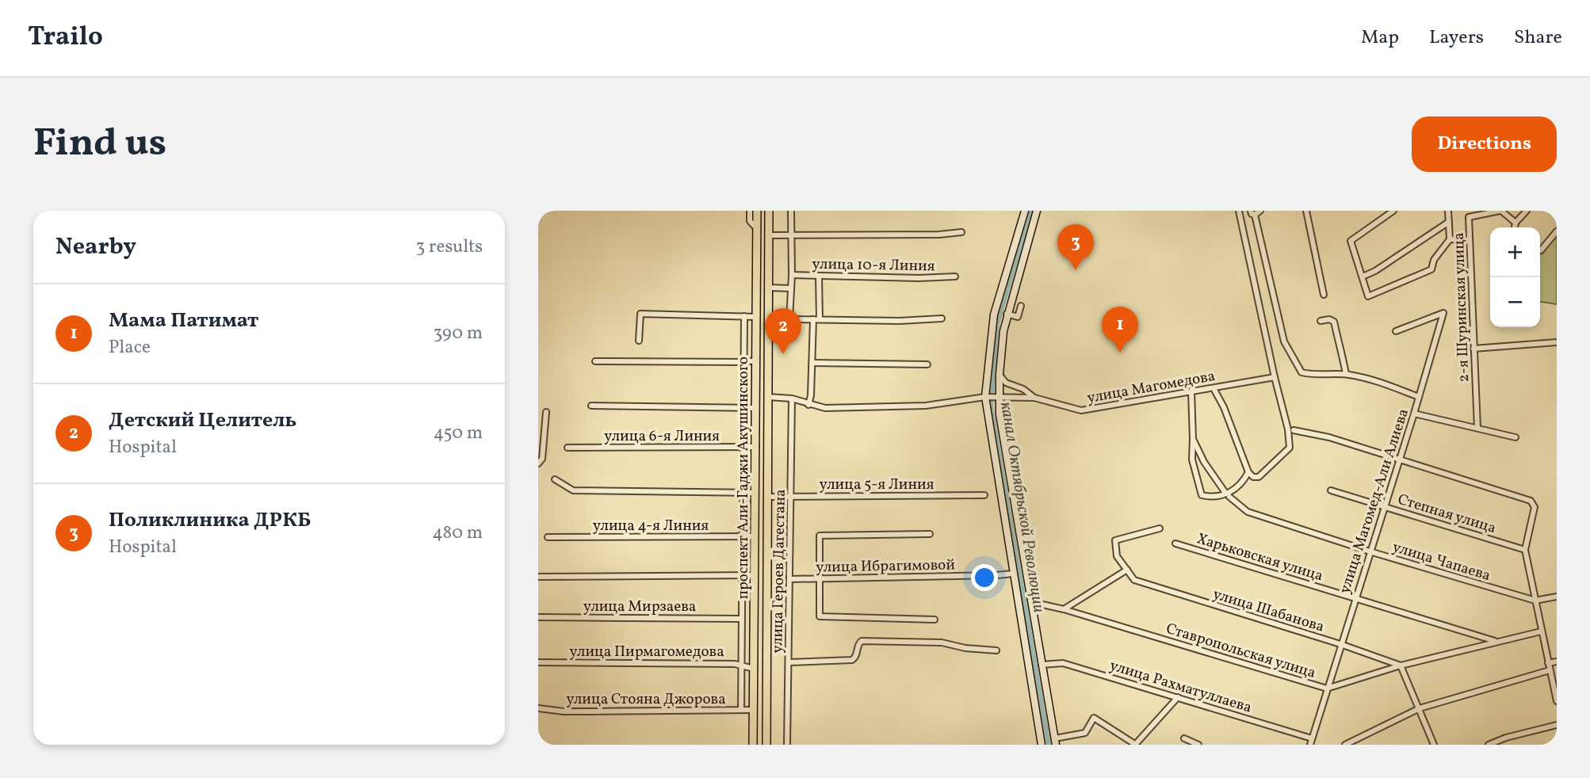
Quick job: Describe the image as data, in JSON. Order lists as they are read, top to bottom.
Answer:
{
  "streets": {
    "main road": ["проспект Али-Гаджи Акушинского"],
    "street": [
      "улица 10-я Линия",
      "2-я Шуринская улица",
      "улица Магомедова",
      "улица 6-я Линия",
      "улица 5-я Линия",
      "улица Магомед-Али Алиева",
      "Степная улица",
      "улица 4-я Линия",
      "Харьковская улица",
      "улица Чапаева",
      "улица Ибрагимовой",
      "улица Героев Дагестана",
      "улица Мирзаева",
      "улица Шабанова",
      "Ставропольская улица",
      "улица Пирмагомедова",
      "улица Рахматуллаева",
      "улица Стояна Джорова"
    ]
  },
  "crossings": [
    ["улица 6-я Линия", "проспект Али-Гаджи Акушинского"],
    ["проспект Али-Гаджи Акушинского", "улица 5-я Линия"],
    ["проспект Али-Гаджи Акушинского", "улица 4-я Линия"],
    ["проспект Али-Гаджи Акушинского", "улица Пирмагомедова"],
    ["проспект Али-Гаджи Акушинского", "улица Стояна Джорова"],
    ["улица 5-я Линия", "улица Героев Дагестана"],
    ["улица Магомед-Али Алиева", "Степная улица"],
    ["улица Магомед-Али Алиева", "Харьковская улица"],
    ["улица Магомед-Али Алиева", "улица Чапаева"],
    ["улица Магомед-Али Алиева", "улица Шабанова"],
    ["улица Магомед-Али Алиева", "Ставропольская улица"],
    ["улица Магомед-Али Алиева", "улица Рахматуллаева"],
    ["Харьковская улица", "Ставропольская улица"],
    ["улица Ибрагимовой", "улица Героев Дагестана"],
    ["улица Шабанова", "Ставропольская улица"]
  ],
  "water": ["канал Октябрьской Революции"],
  "page": {
    "header": "Trailo",
    "nav": ["Map", "Layers", "Share"],
    "buttons": "Directions",
    "title": "Find us",
    "heading": ["Nearby", "3 results"],
    "pins": ["3", "1", "2"],
    "map_buttons": ["+", "−"],
    "list": [
      {
        "mark": "1",
        "name": "Мама Патимат",
        "note": "Place",
        "value": "390 m"
      },
      {
        "mark": "2",
        "name": "Детский Целитель",
        "note": "Hospital",
        "value": "450 m"
      },
      {
        "mark": "3",
        "name": "Поликлиника ДРКБ",
        "note": "Hospital",
        "value": "480 m"
      }
    ]
  }
}
